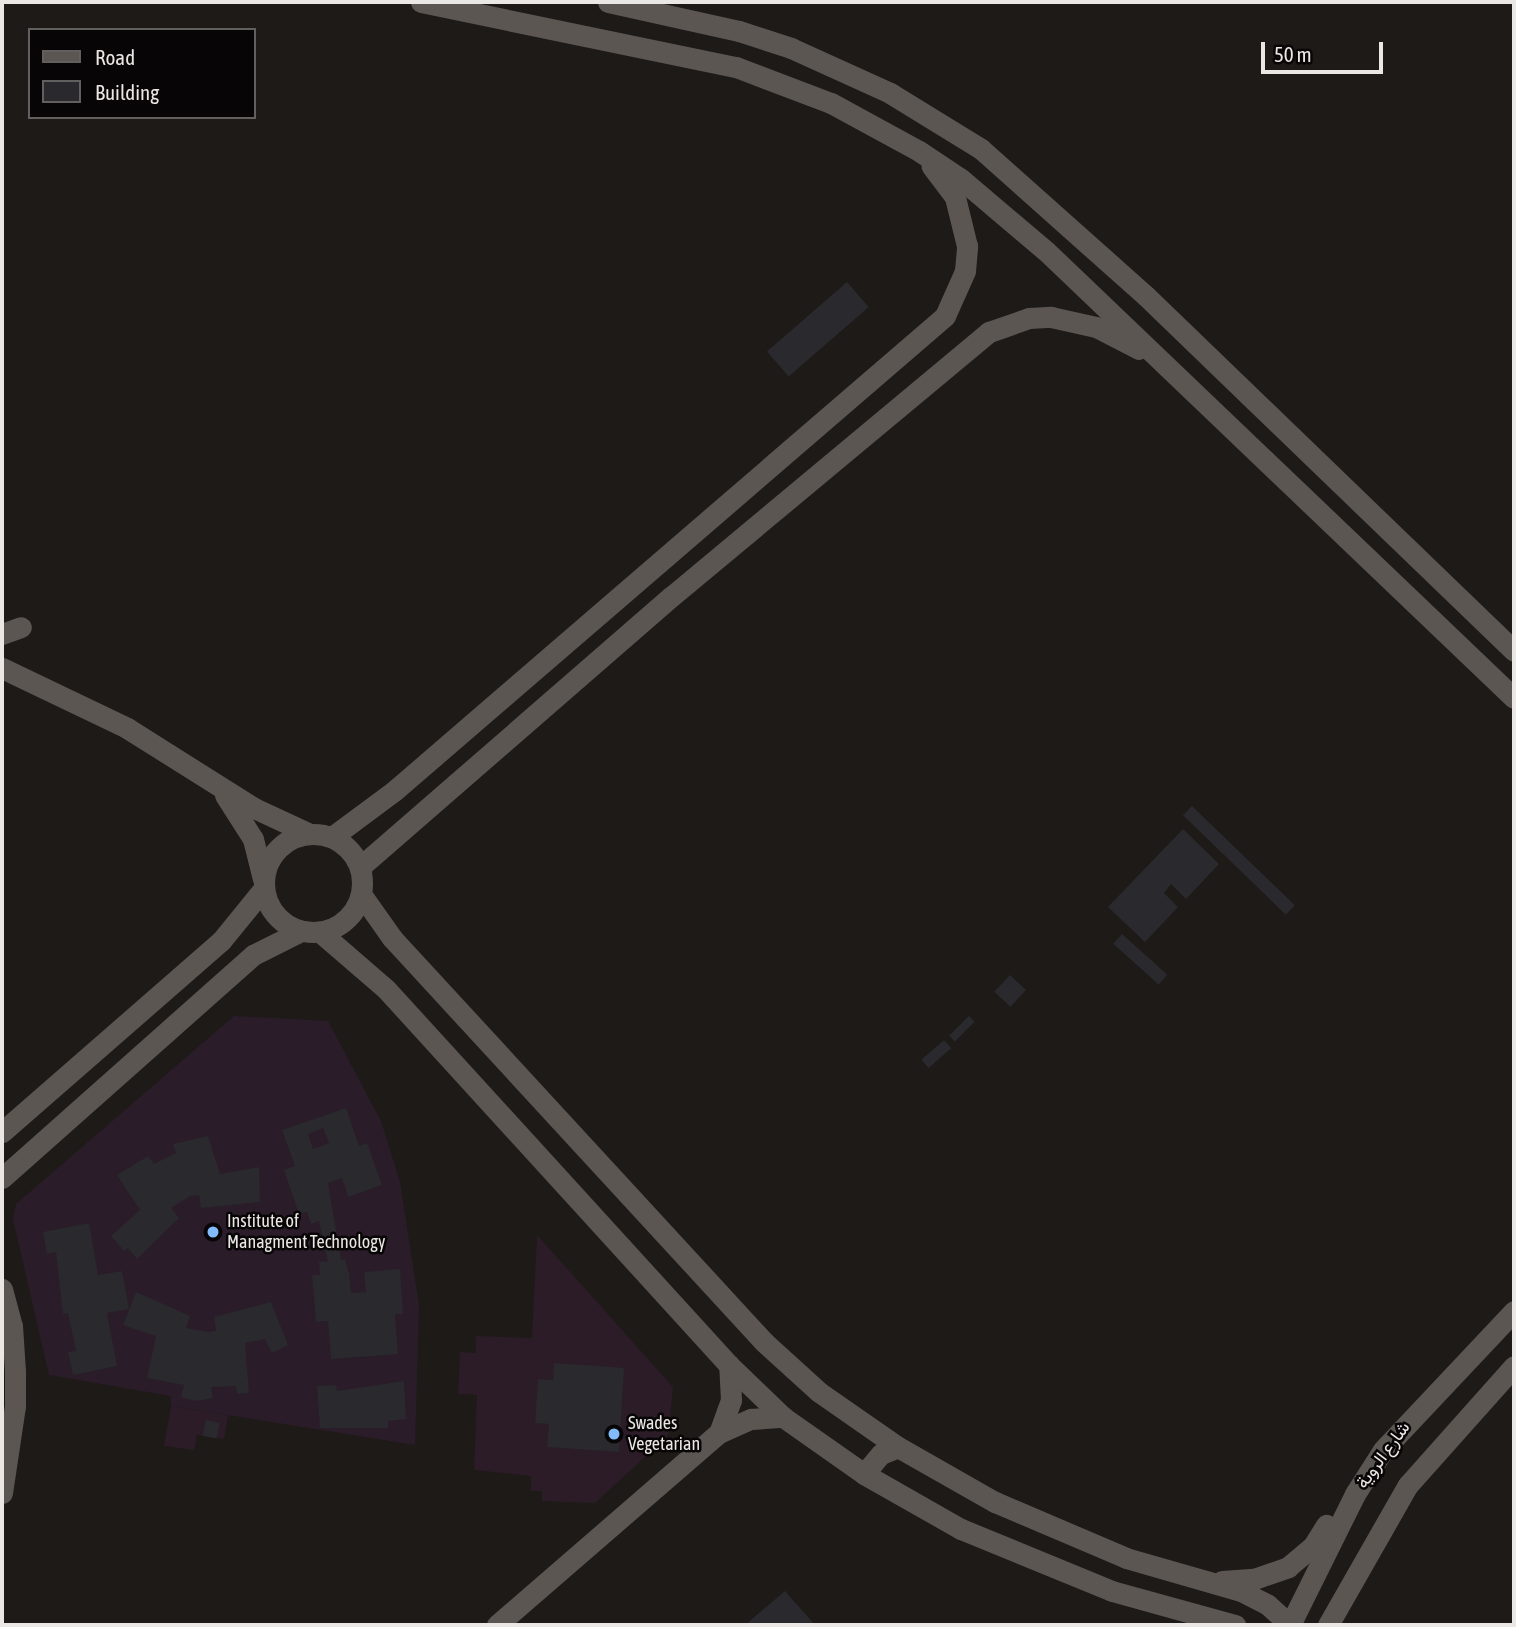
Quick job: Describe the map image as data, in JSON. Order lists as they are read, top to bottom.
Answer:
{
  "streets": {
    "street": ["شارع الروية"]
  },
  "places": ["Institute of Managment Technology", "Swades Vegetarian"],
  "legend": ["Road", "Building"],
  "scale_bar": "50 m"
}
